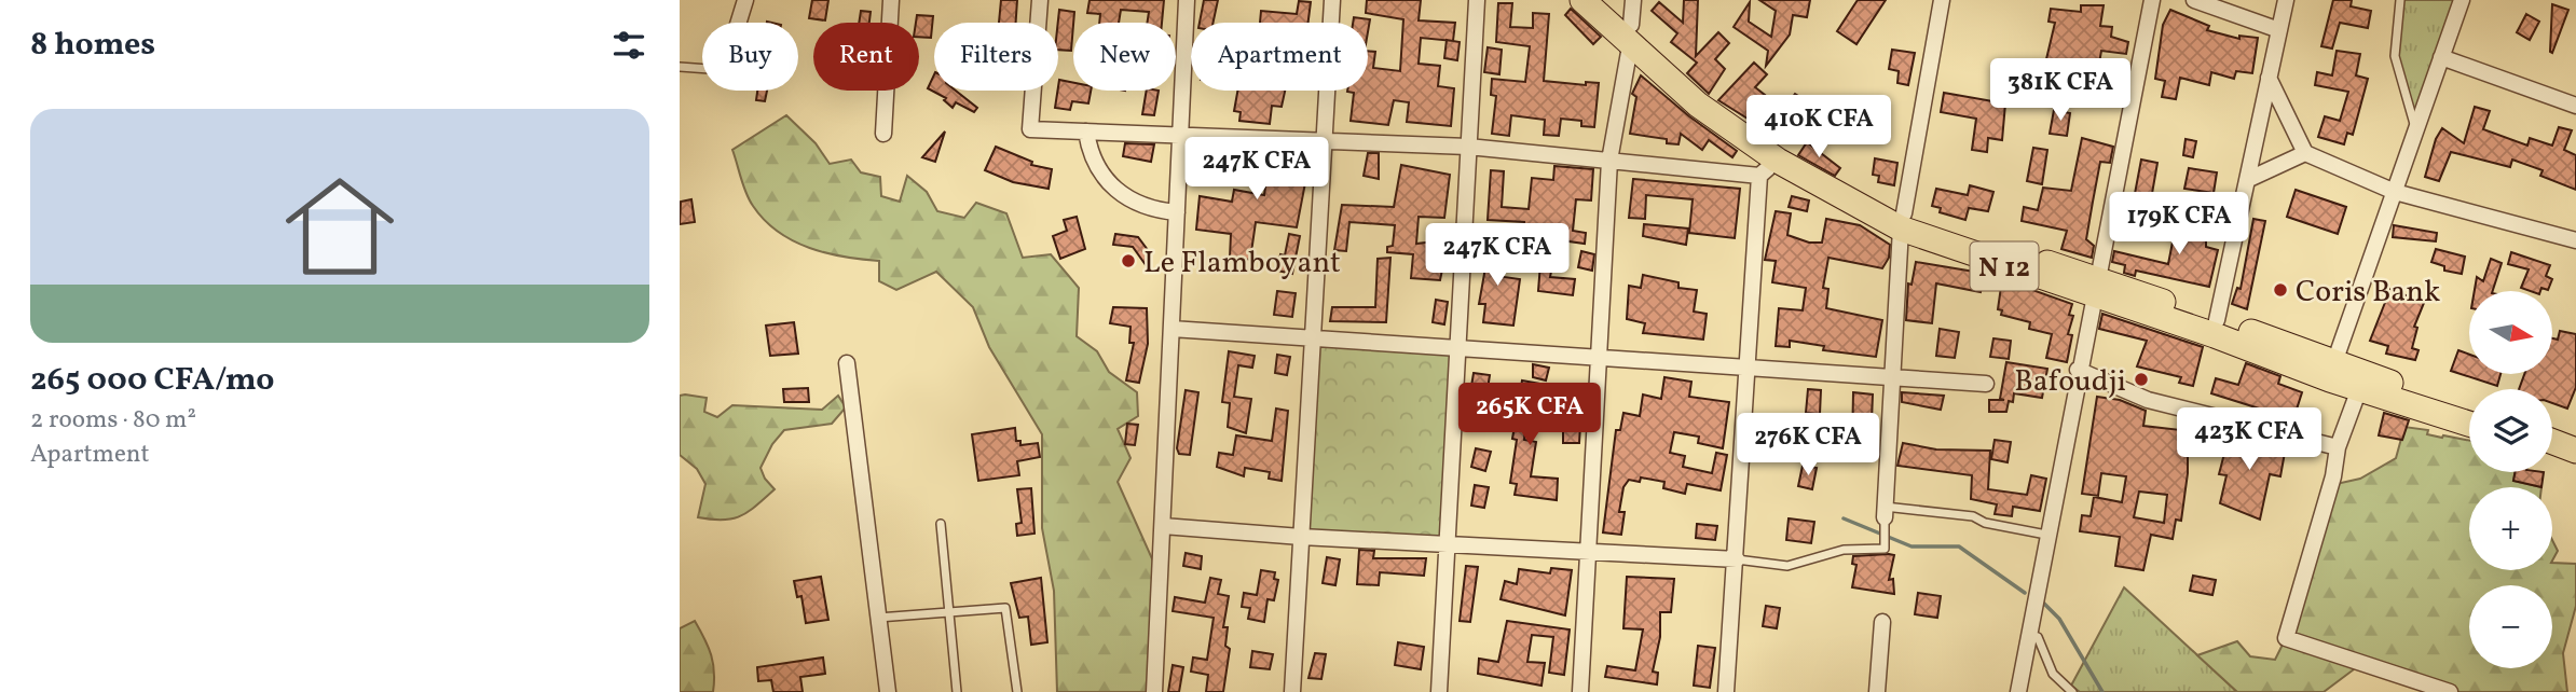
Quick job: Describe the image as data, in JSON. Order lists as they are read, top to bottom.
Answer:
{
  "streets": {
    "main road": ["N 12"]
  },
  "places": ["Le Flamboyant", "Coris Bank", "Bafoudji"],
  "north": "right",
  "page": {
    "heading": "8 homes",
    "chip": [
      "Buy",
      "Rent",
      "Filters",
      "New",
      "Apartment"
    ],
    "price": [
      "381K CFA",
      "410K CFA",
      "247K CFA",
      "179K CFA",
      "247K CFA",
      "265K CFA",
      "423K CFA",
      "276K CFA"
    ],
    "list": [
      {
        "name": "265 000 CFA/mo",
        "note": "2 rooms · 80 m² · Apartment"
      }
    ],
    "map_buttons": ["+", "−"]
  }
}
